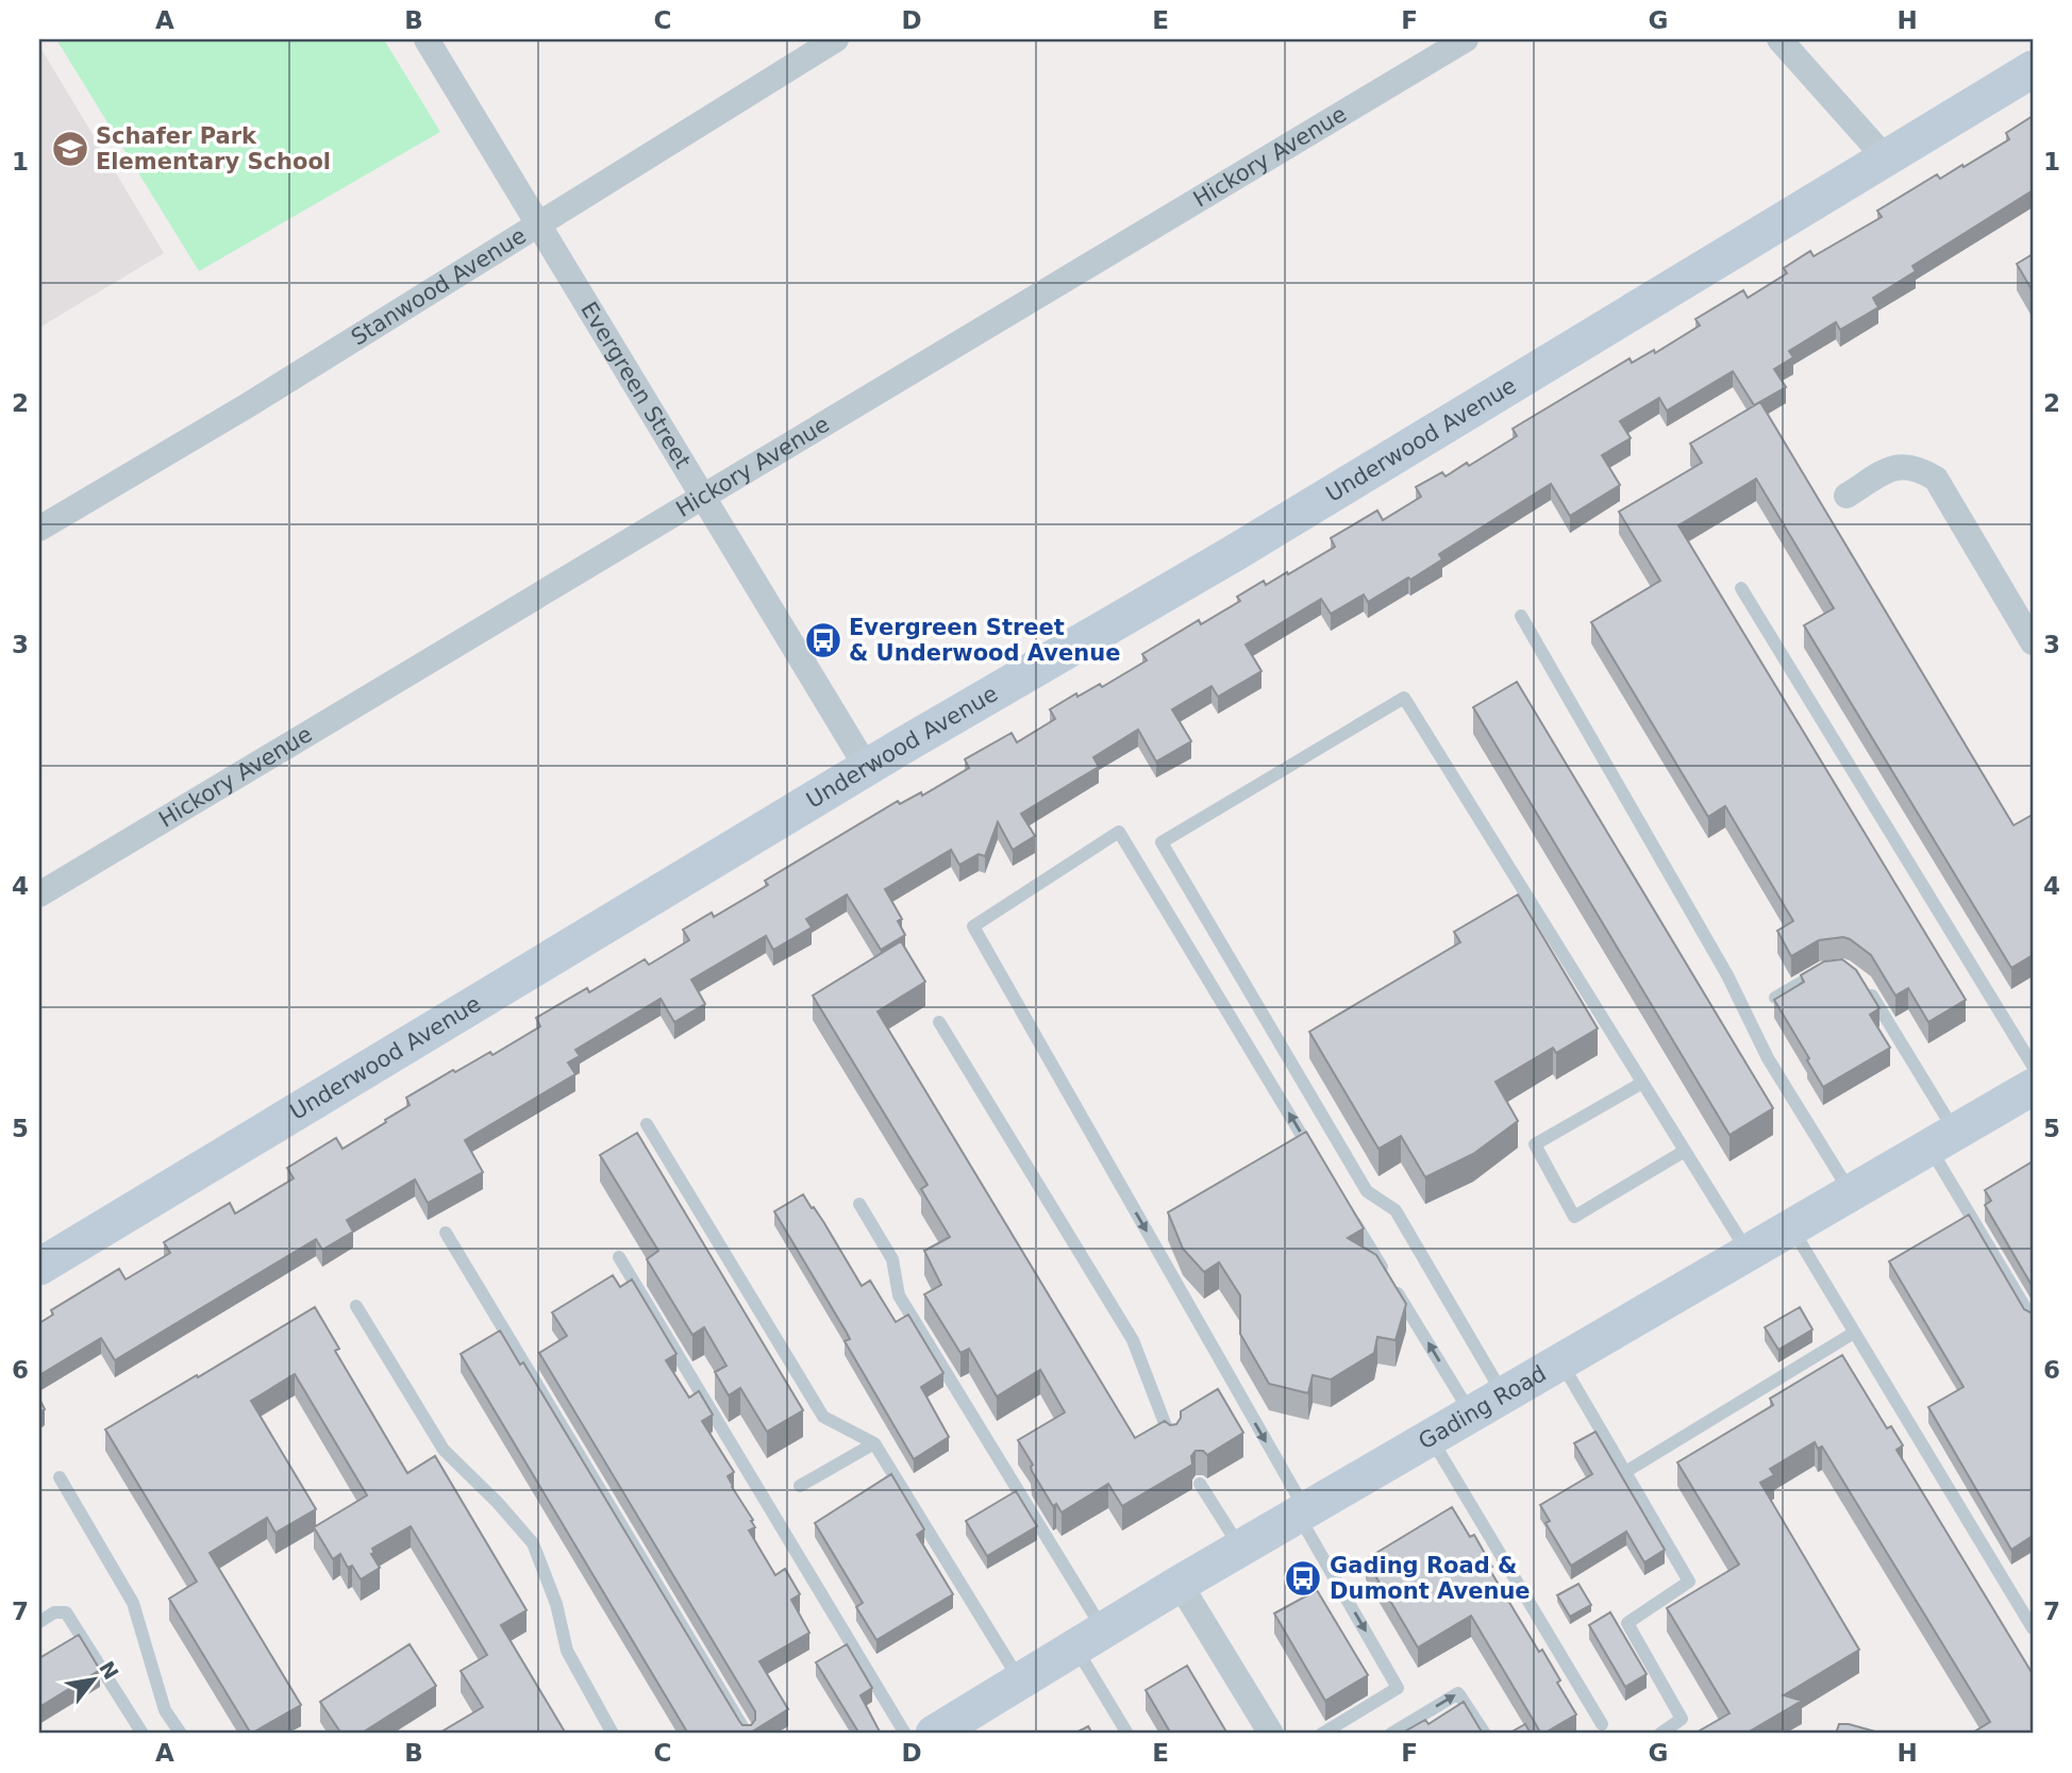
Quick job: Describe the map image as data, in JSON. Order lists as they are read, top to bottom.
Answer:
{
  "streets": {
    "street": [
      "Hickory Avenue",
      "Stanwood Avenue",
      "Evergreen Street",
      "Underwood Avenue",
      "Gading Road"
    ]
  },
  "crossings": [
    ["Hickory Avenue", "Evergreen Street"],
    ["Stanwood Avenue", "Evergreen Street"],
    ["Evergreen Street", "Underwood Avenue"]
  ],
  "places": {
    "school or university": ["Schafer Park Elementary School"],
    "bus stop": ["Evergreen Street & Underwood Avenue", "Gading Road & Dumont Avenue"]
  },
  "north": "top right",
  "grid": {
    "columns": [
      "A",
      "B",
      "C",
      "D",
      "E",
      "F",
      "G",
      "H"
    ],
    "rows": [
      "1",
      "2",
      "3",
      "4",
      "5",
      "6",
      "7"
    ]
  }
}
